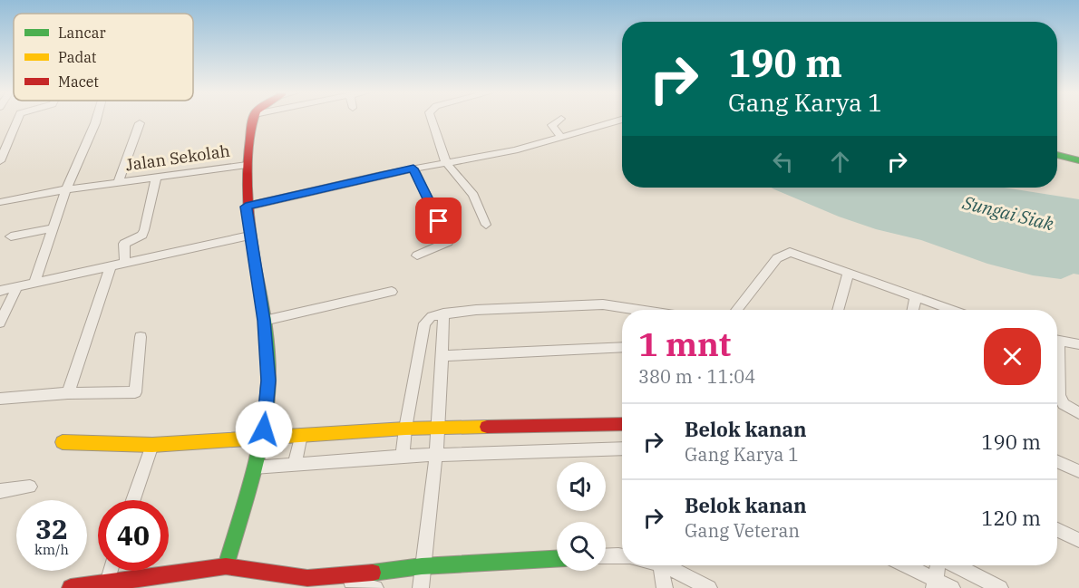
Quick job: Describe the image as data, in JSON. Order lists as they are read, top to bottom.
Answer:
{
  "streets": {
    "street": ["Jalan Sekolah"]
  },
  "water": ["Sungai Siak"],
  "legend": ["Lancar", "Padat", "Macet"],
  "page": {
    "turn": ["190 m", "Gang Karya 1"],
    "heading": ["1 mnt", "380 m · 11:04"],
    "list": [
      {
        "name": "Belok kanan",
        "note": "Gang Karya 1",
        "value": "190 m"
      },
      {
        "name": "Belok kanan",
        "note": "Gang Veteran",
        "value": "120 m"
      }
    ],
    "speed": "32 km/h",
    "limit": "40"
  }
}
